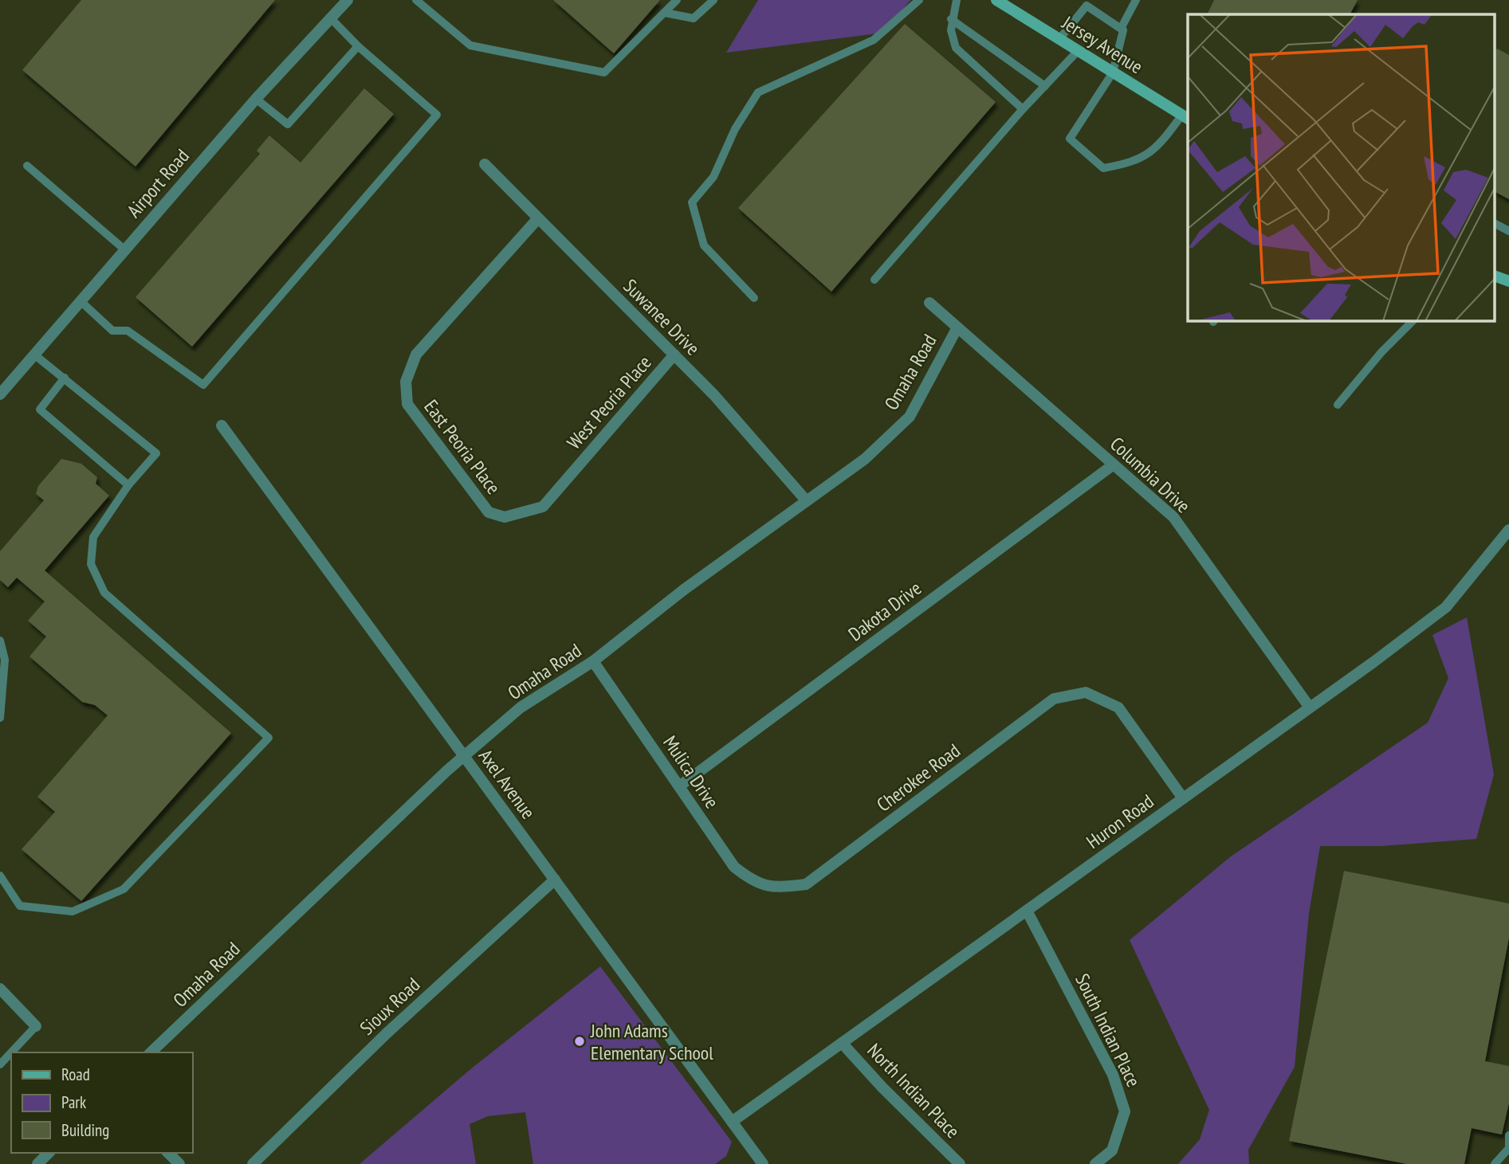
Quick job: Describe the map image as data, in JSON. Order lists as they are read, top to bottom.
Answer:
{
  "streets": {
    "main road": ["Jersey Avenue"],
    "street": [
      "Airport Road",
      "Suwanee Drive",
      "Omaha Road",
      "West Peoria Place",
      "East Peoria Place",
      "Columbia Drive",
      "Dakota Drive",
      "Mulica Drive",
      "Cherokee Road",
      "Axel Avenue",
      "Huron Road",
      "Sioux Road",
      "South Indian Place",
      "North Indian Place"
    ]
  },
  "crossings": [
    ["Suwanee Drive", "Omaha Road"],
    ["Suwanee Drive", "West Peoria Place"],
    ["Suwanee Drive", "East Peoria Place"],
    ["Omaha Road", "Columbia Drive"],
    ["Omaha Road", "Mulica Drive"],
    ["Omaha Road", "Axel Avenue"],
    ["West Peoria Place", "East Peoria Place"],
    ["Columbia Drive", "Dakota Drive"],
    ["Columbia Drive", "Huron Road"],
    ["Dakota Drive", "Mulica Drive"],
    ["Mulica Drive", "Cherokee Road"],
    ["Cherokee Road", "Huron Road"],
    ["Axel Avenue", "Huron Road"],
    ["Axel Avenue", "Sioux Road"],
    ["Huron Road", "South Indian Place"],
    ["Huron Road", "North Indian Place"]
  ],
  "places": ["John Adams Elementary School"],
  "legend": ["Road", "Park", "Building"]
}
